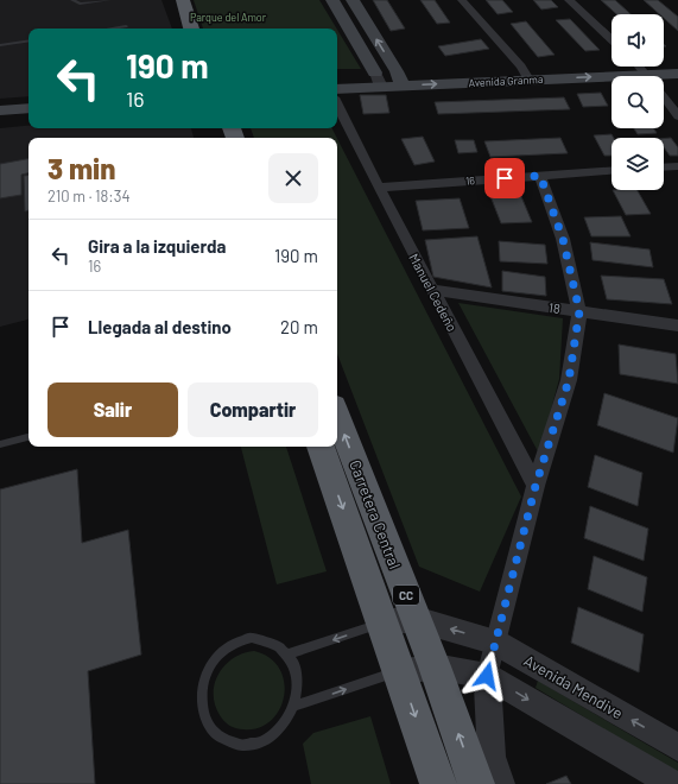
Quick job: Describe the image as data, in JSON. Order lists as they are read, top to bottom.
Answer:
{
  "streets": {
    "highway": ["Carretera Central", "CC"],
    "main road": ["Avenida Granma"],
    "street": [
      "16",
      "Manuel Cedeño",
      "18",
      "Avenida Mendive"
    ]
  },
  "crossings": [
    ["16", "Manuel Cedeño"],
    ["Manuel Cedeño", "18"],
    ["Carretera Central", "Avenida Mendive"]
  ],
  "parks": ["Parque del Amor"],
  "page": {
    "turn": ["190 m", "16"],
    "heading": ["3 min", "210 m · 18:34"],
    "list": [
      {
        "name": "Gira a la izquierda",
        "note": "16",
        "value": "190 m"
      },
      {
        "name": "Llegada al destino",
        "value": "20 m"
      }
    ],
    "buttons": ["Salir", "Compartir"]
  }
}
